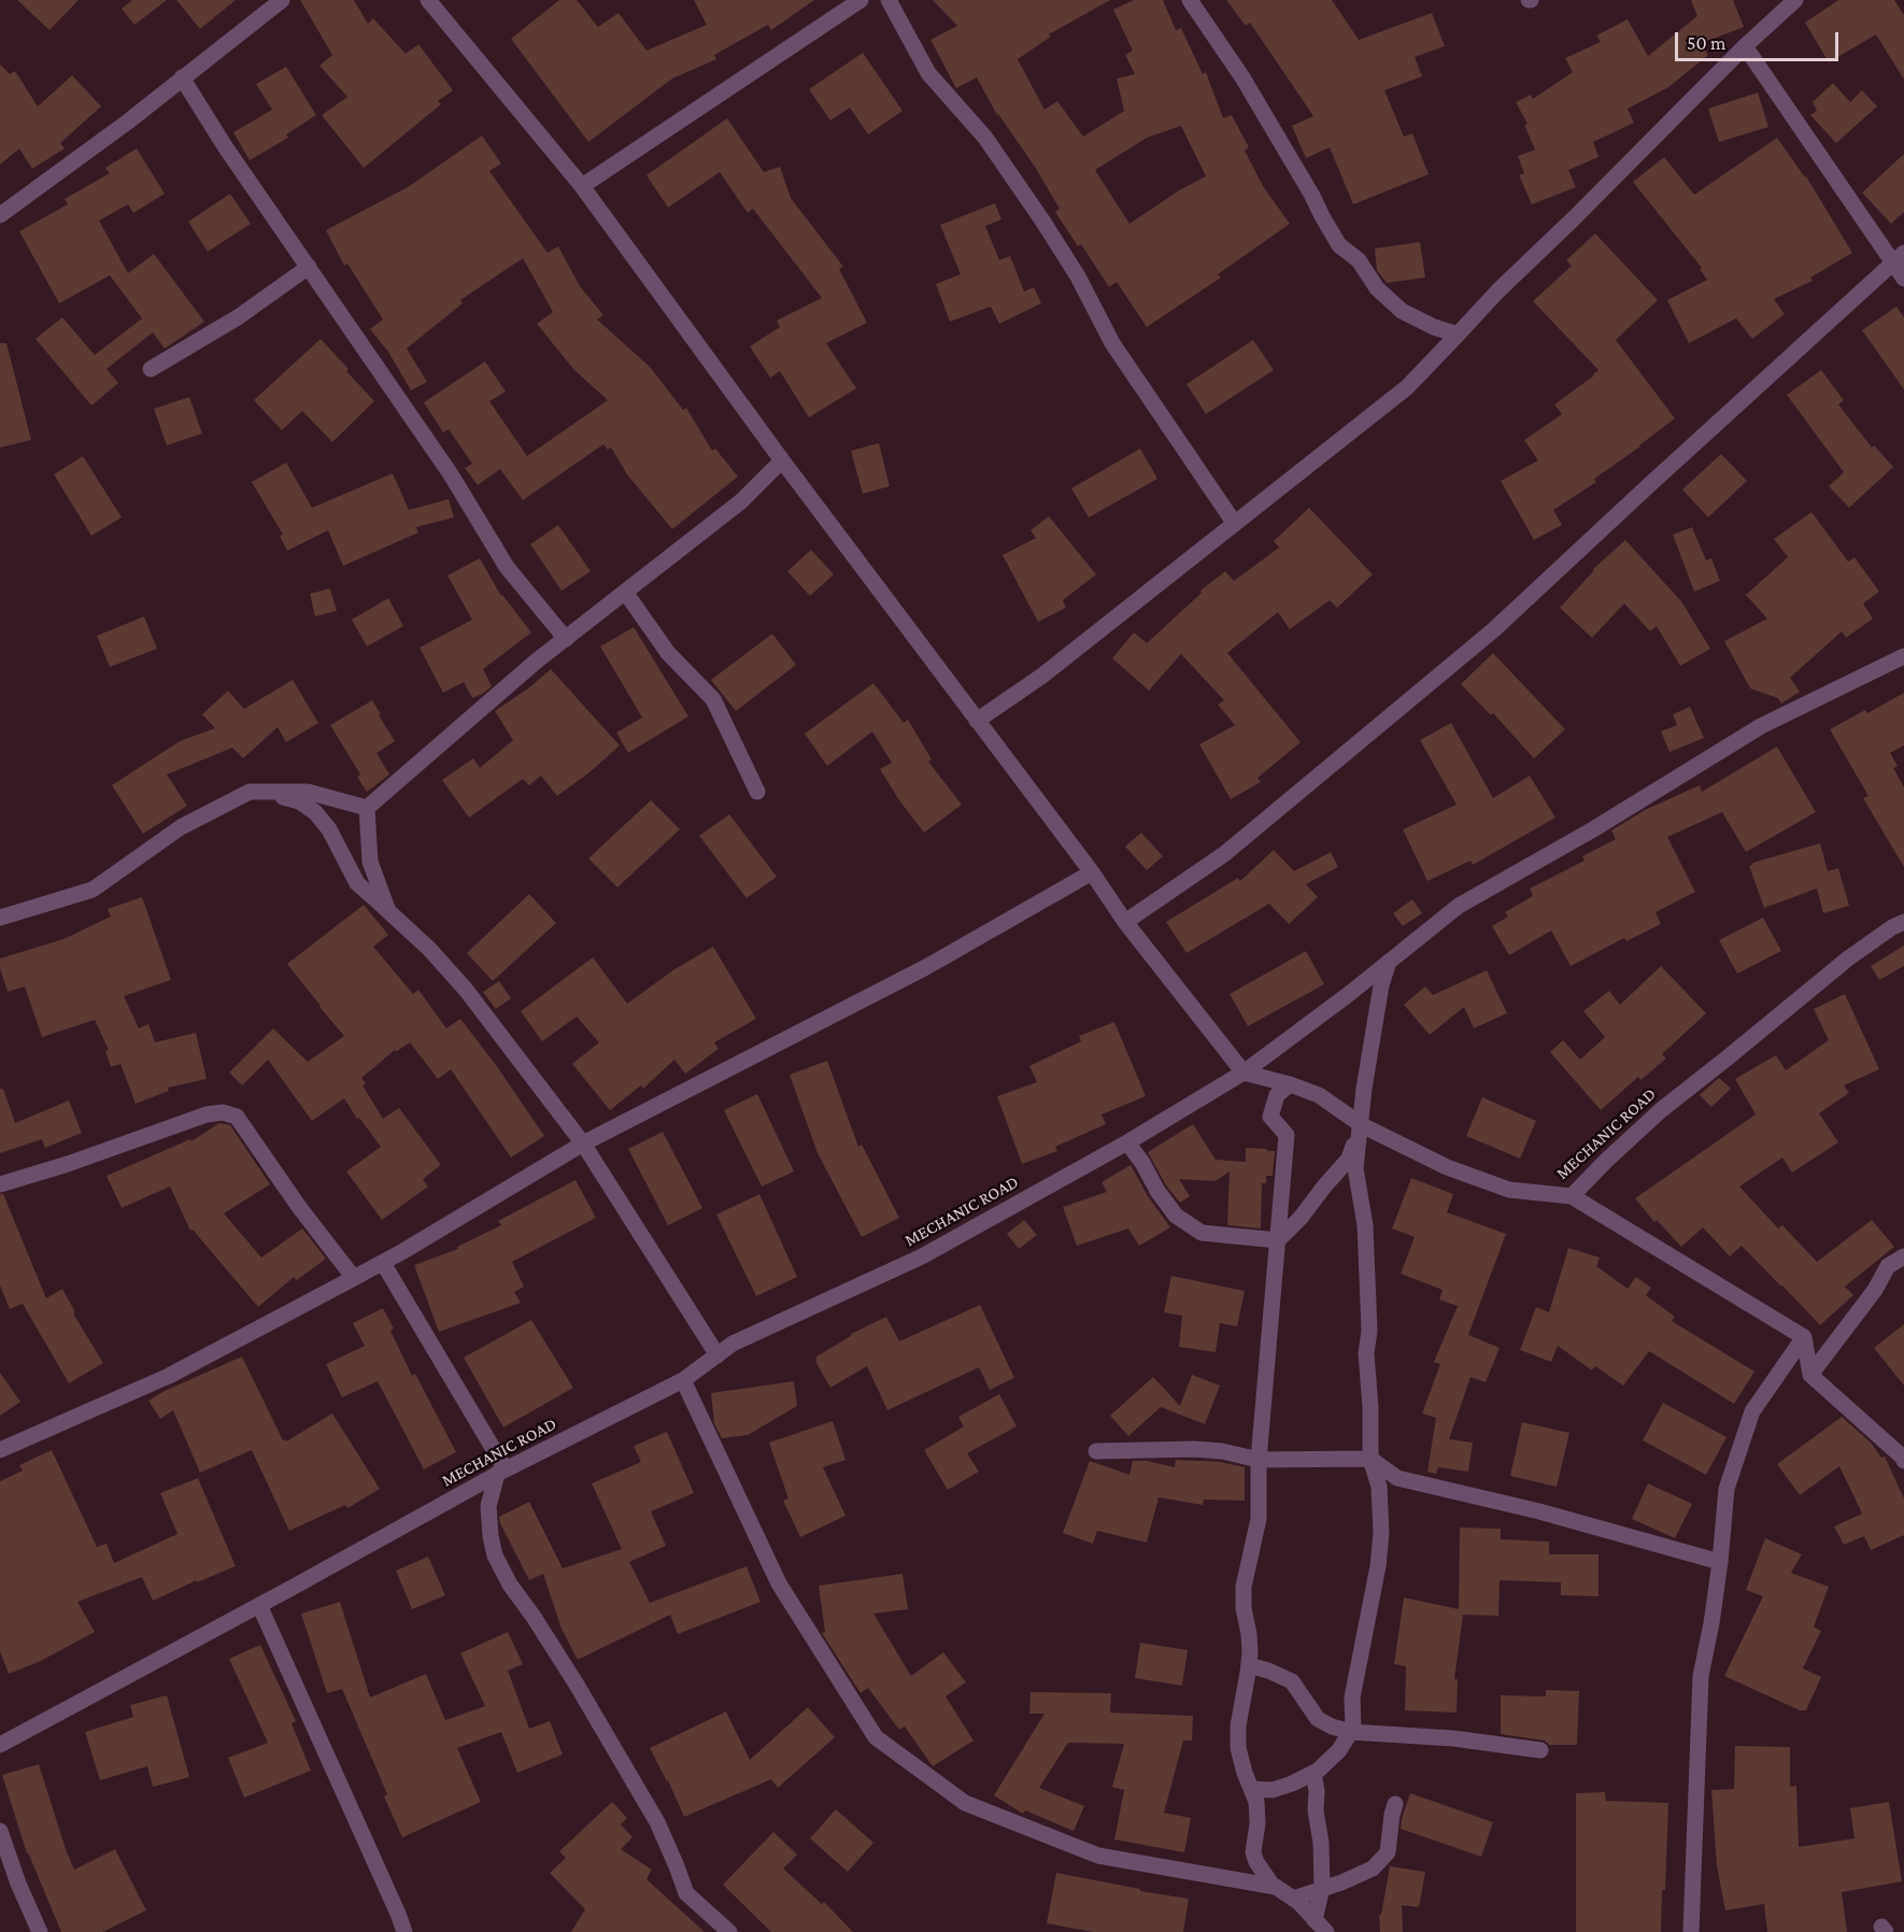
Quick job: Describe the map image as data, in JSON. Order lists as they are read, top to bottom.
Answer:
{
  "streets": {
    "street": ["MECHANIC ROAD"]
  },
  "scale_bar": "50 m"
}
